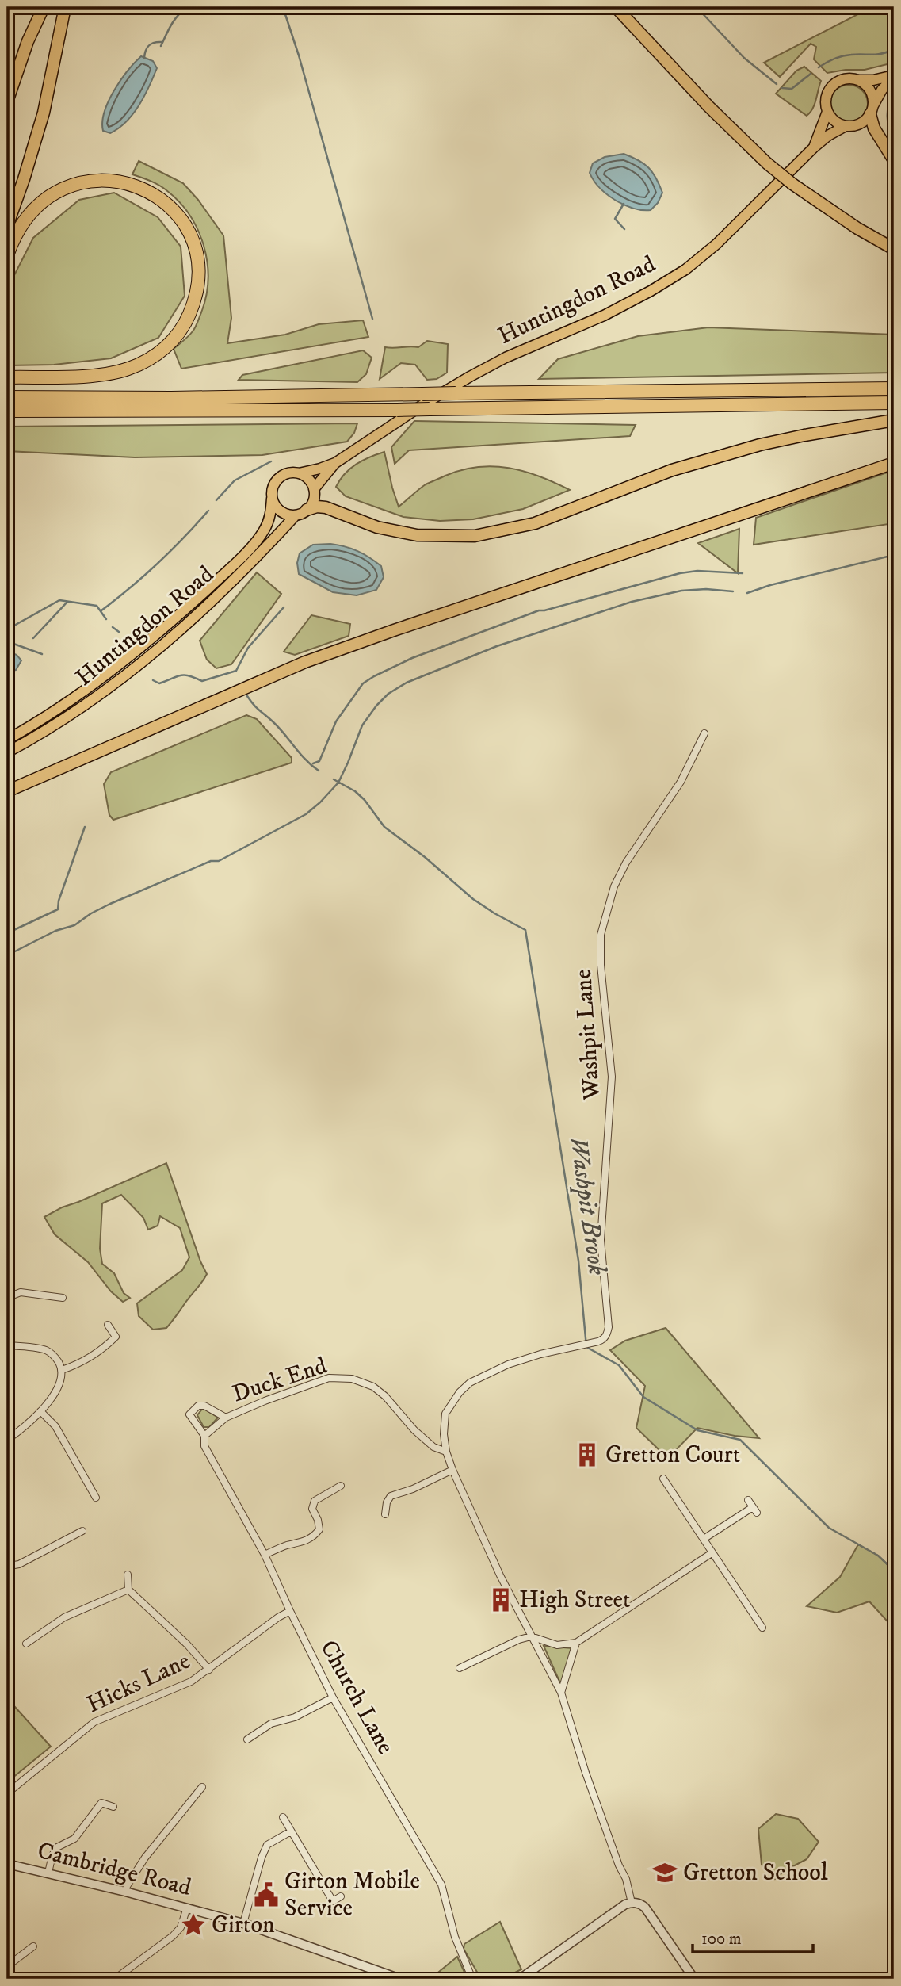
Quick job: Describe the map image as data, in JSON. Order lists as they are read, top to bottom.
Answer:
{
  "streets": {
    "main road": ["Huntingdon Road"],
    "street": [
      "Washpit Lane",
      "Duck End",
      "Hicks Lane",
      "Church Lane",
      "Cambridge Road"
    ]
  },
  "crossings": [
    ["Washpit Lane", "Duck End"],
    ["Duck End", "Church Lane"],
    ["Hicks Lane", "Church Lane"]
  ],
  "water": ["Washpit Brook"],
  "places": {
    "building": ["Gretton Court", "High Street"],
    "school or university": ["Gretton School"],
    "public building": ["Girton Mobile Service"],
    "place": ["Girton"]
  },
  "scale_bar": "100 m"
}
